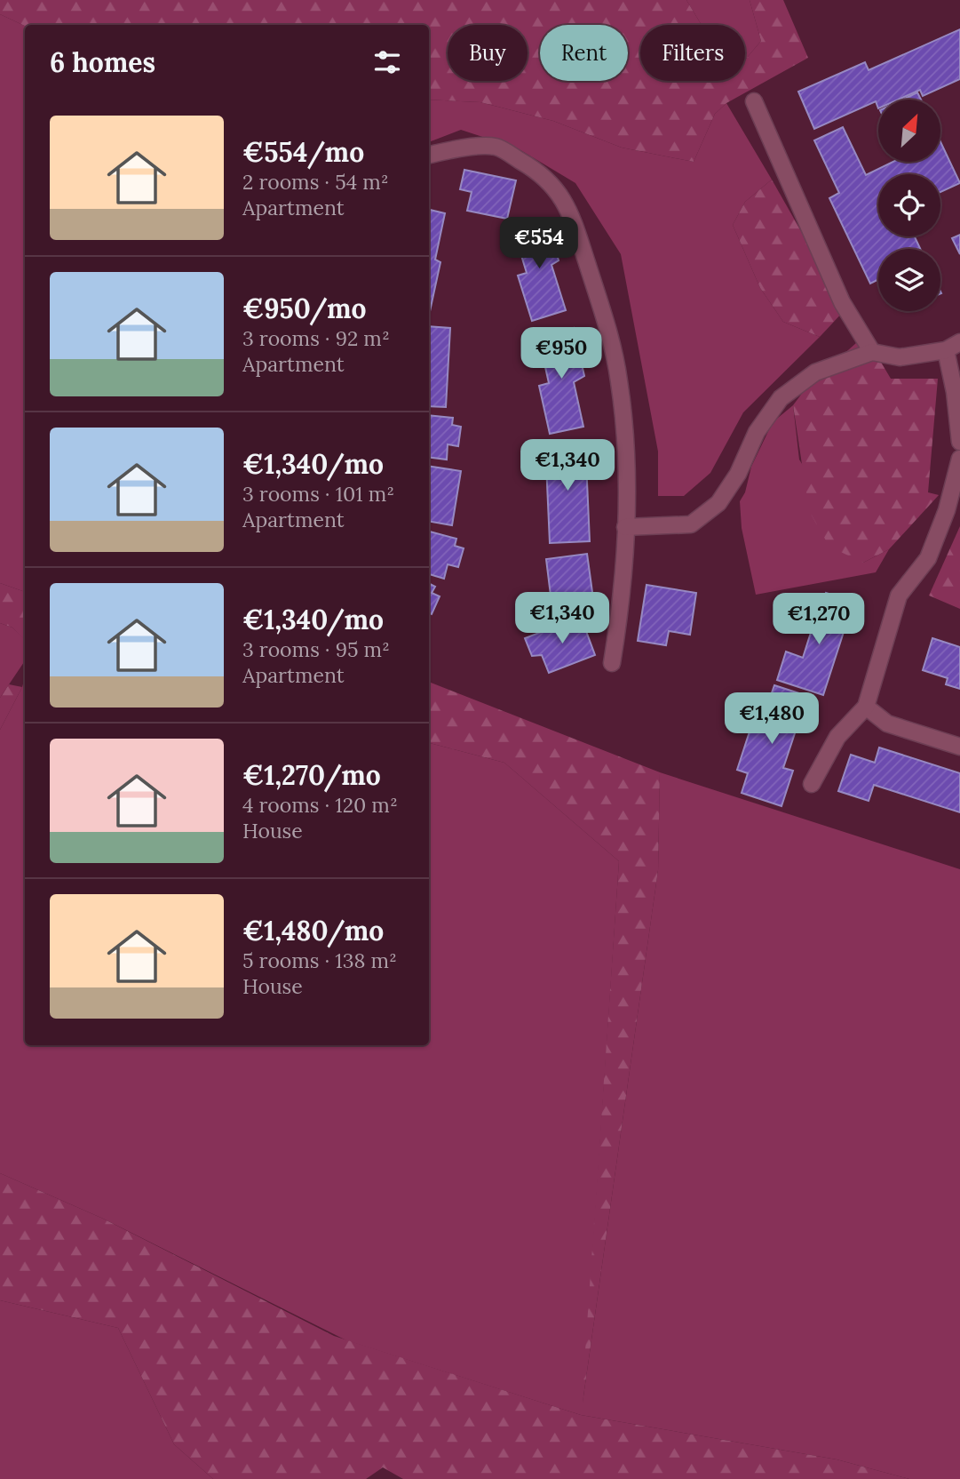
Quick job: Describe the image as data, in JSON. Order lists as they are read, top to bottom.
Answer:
{
  "north": "top right",
  "page": {
    "chip": ["Buy", "Rent", "Filters"],
    "heading": "6 homes",
    "list": [
      {
        "name": "€554/mo",
        "note": "2 rooms · 54 m² · Apartment"
      },
      {
        "name": "€950/mo",
        "note": "3 rooms · 92 m² · Apartment"
      },
      {
        "name": "€1,340/mo",
        "note": "3 rooms · 101 m² · Apartment"
      },
      {
        "name": "€1,340/mo",
        "note": "3 rooms · 95 m² · Apartment"
      },
      {
        "name": "€1,270/mo",
        "note": "4 rooms · 120 m² · House"
      },
      {
        "name": "€1,480/mo",
        "note": "5 rooms · 138 m² · House"
      }
    ],
    "price": [
      "€554",
      "€950",
      "€1,340",
      "€1,340",
      "€1,270",
      "€1,480"
    ]
  }
}
